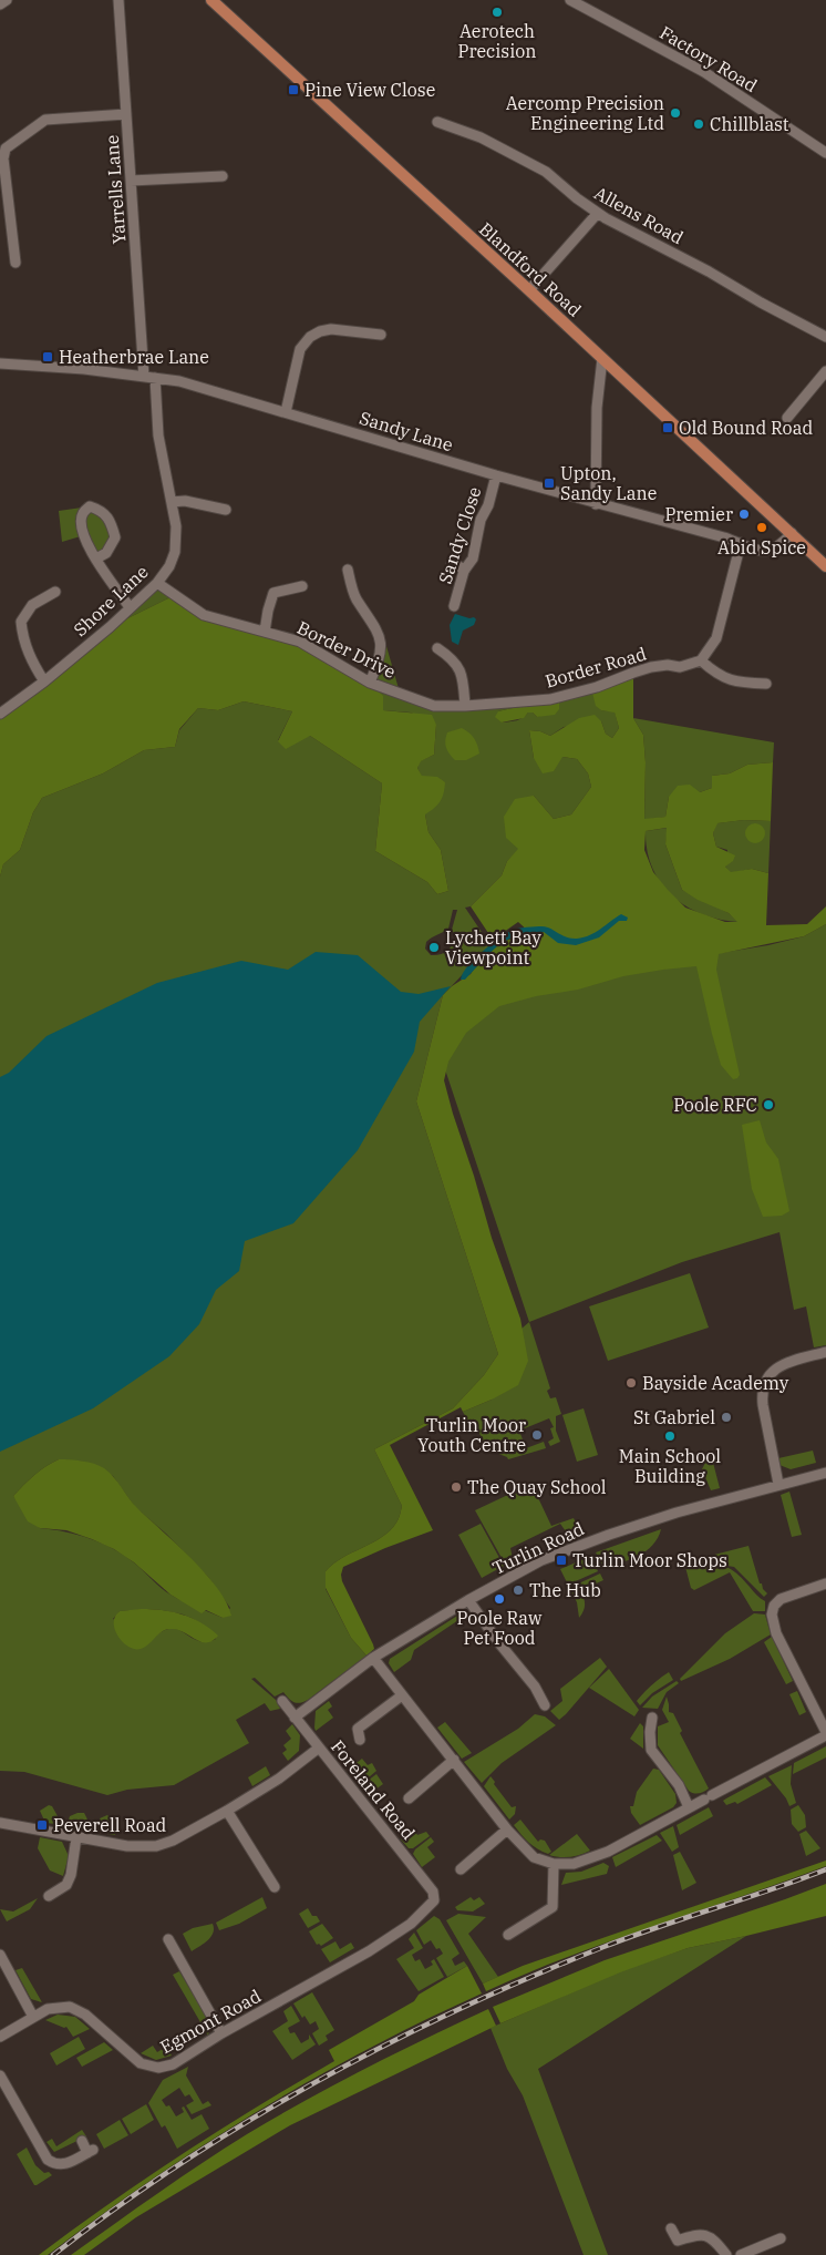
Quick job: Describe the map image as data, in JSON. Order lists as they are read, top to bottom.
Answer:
{
  "streets": {
    "main road": ["Blandford Road"],
    "street": [
      "Factory Road",
      "Yarrells Lane",
      "Allens Road",
      "Sandy Lane",
      "Sandy Close",
      "Shore Lane",
      "Border Drive",
      "Border Road",
      "Turlin Road",
      "Foreland Road",
      "Egmont Road"
    ]
  },
  "crossings": [
    ["Yarrells Lane", "Sandy Lane"],
    ["Yarrells Lane", "Shore Lane"],
    ["Blandford Road", "Sandy Lane"],
    ["Sandy Lane", "Sandy Close"],
    ["Sandy Lane", "Shore Lane"],
    ["Shore Lane", "Border Drive"],
    ["Border Drive", "Border Road"],
    ["Turlin Road", "Foreland Road"],
    ["Foreland Road", "Egmont Road"]
  ],
  "places": {
    "other": [
      "Aerotech Precision",
      "Aercomp Precision Engineering Ltd",
      "Chillblast",
      "Premier",
      "Abid Spice",
      "Lychett Bay Viewpoint",
      "Poole RFC",
      "Bayside Academy",
      "St Gabriel",
      "Turlin Moor Youth Centre",
      "Main School Building",
      "The Quay School",
      "The Hub",
      "Poole Raw Pet Food"
    ],
    "transit": [
      "Pine View Close",
      "Heatherbrae Lane",
      "Old Bound Road",
      "Upton, Sandy Lane",
      "Turlin Moor Shops",
      "Peverell Road"
    ]
  }
}
